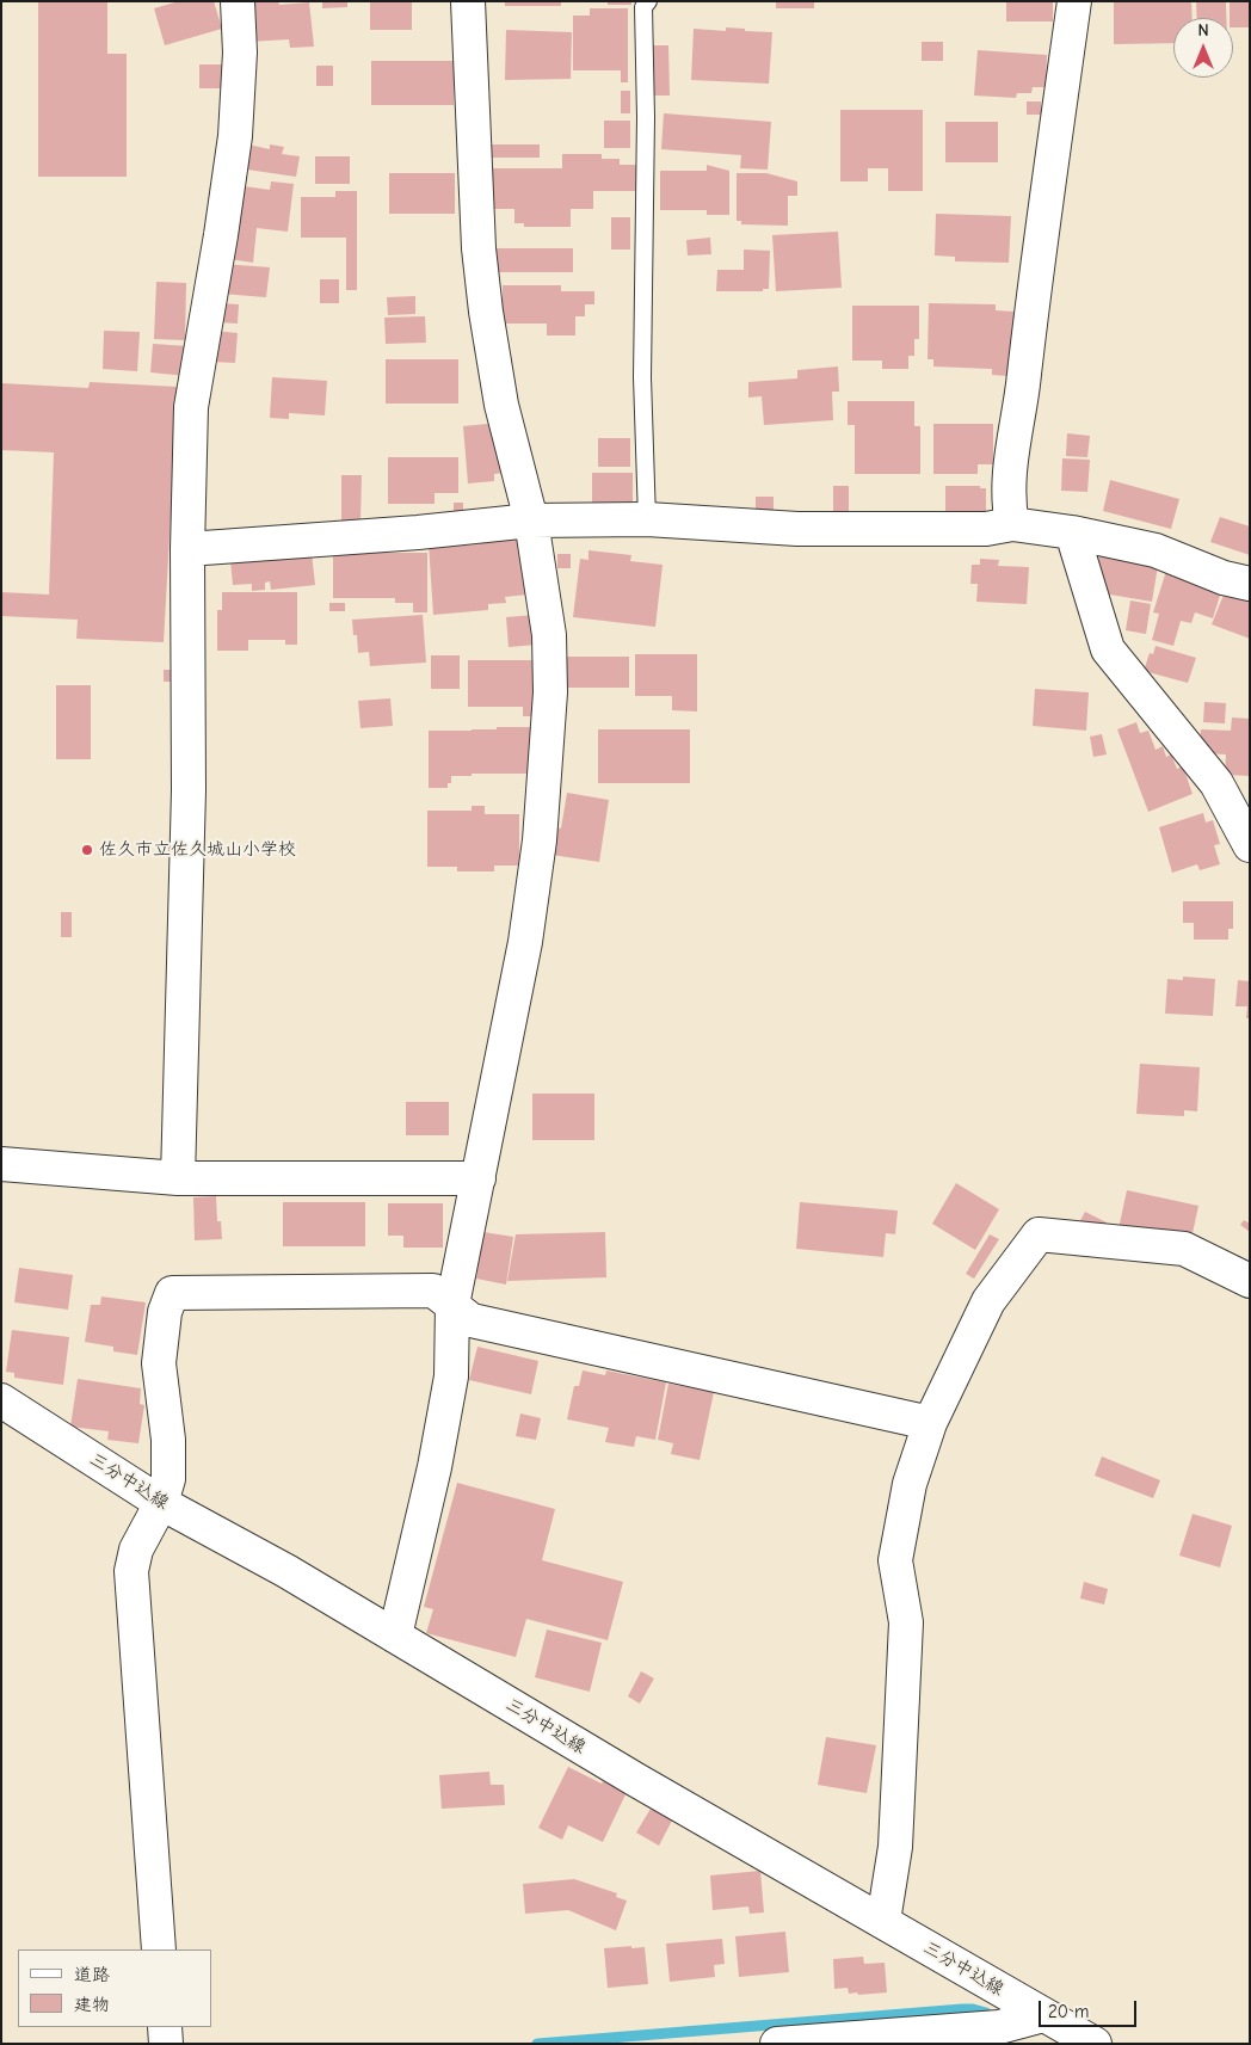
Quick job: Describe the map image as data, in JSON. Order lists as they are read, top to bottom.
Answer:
{
  "streets": {
    "street": ["三分中込線"]
  },
  "places": ["佐久市立佐久城山小学校"],
  "legend": ["道路", "建物"],
  "scale_bar": "20 m",
  "north": "top"
}
